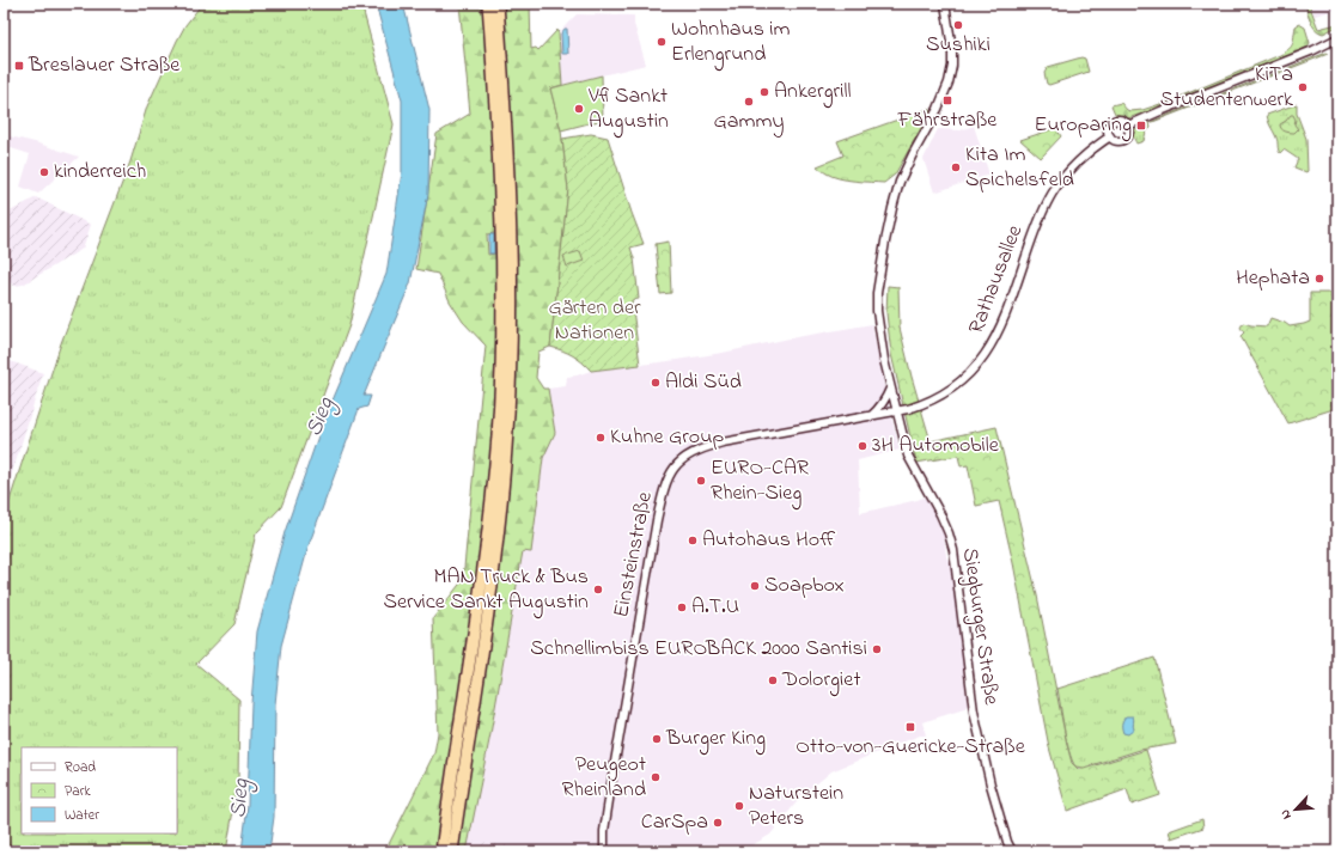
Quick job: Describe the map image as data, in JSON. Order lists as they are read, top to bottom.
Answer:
{
  "streets": {
    "street": ["Rathausallee", "Einsteinstraße", "Siegburger Straße"]
  },
  "crossings": [
    ["Rathausallee", "Einsteinstraße"],
    ["Rathausallee", "Siegburger Straße"],
    ["Einsteinstraße", "Siegburger Straße"]
  ],
  "water": ["Sieg"],
  "parks": ["Gärten der Nationen"],
  "places": {
    "other": [
      "Sushiki",
      "Wohnhaus im Erlengrund",
      "KiTa Studentenwerk",
      "Ankergrill",
      "Gammy",
      "Vfl Sankt Augustin",
      "Kita Im Spichelsfeld",
      "kinderreich",
      "Hephata",
      "Aldi Süd",
      "Kuhne Group",
      "3H Automobile",
      "EURO-CAR Rhein-Sieg",
      "Autohaus Hoff",
      "Soapbox",
      "MAN Truck & Bus Service Sankt Augustin",
      "A.T.U",
      "Schnellimbiss EUROBACK 2000 Santisi",
      "Dolorgiet",
      "Burger King",
      "Peugeot Rheinland",
      "Naturstein Peters",
      "CarSpa"
    ],
    "transit": [
      "Breslauer Straße",
      "Fährstraße",
      "Europaring",
      "Otto-von-Guericke-Straße"
    ]
  },
  "legend": ["Road", "Park", "Water"],
  "north": "bottom left"
}
